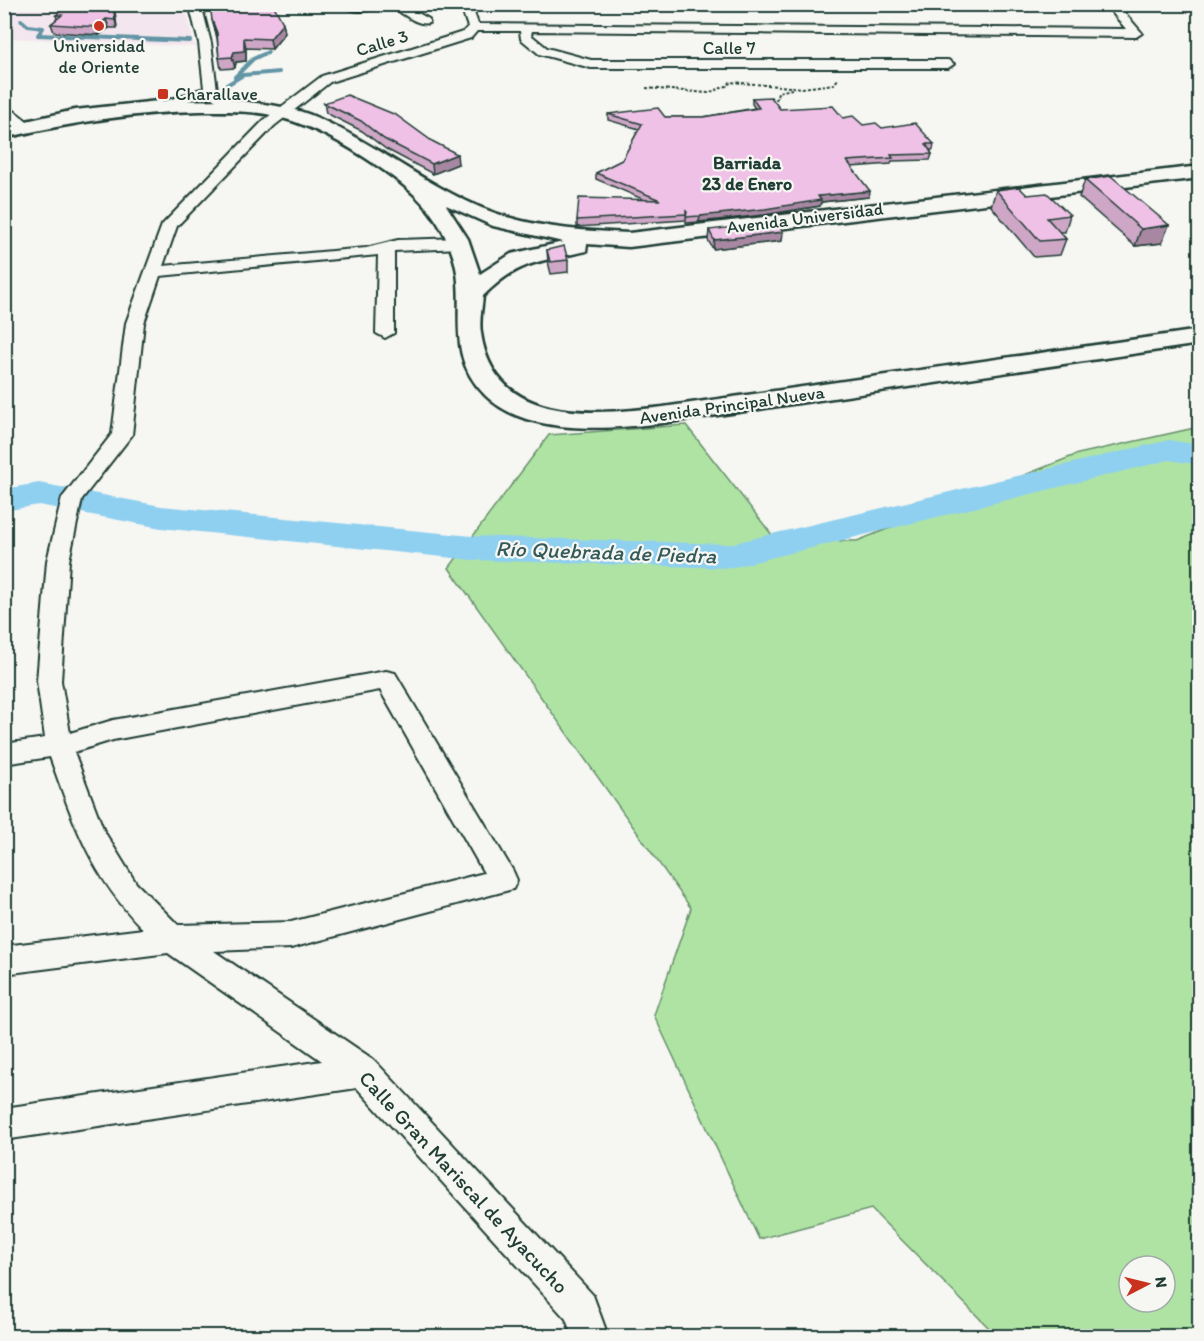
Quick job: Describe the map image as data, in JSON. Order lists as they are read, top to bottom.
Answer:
{
  "streets": {
    "highway": ["Avenida Universidad", "Avenida Principal Nueva"],
    "street": ["Calle 3", "Calle 7", "Calle Gran Mariscal de Ayacucho"]
  },
  "crossings": [
    ["Calle 3", "Calle Gran Mariscal de Ayacucho"],
    ["Avenida Universidad", "Avenida Principal Nueva"]
  ],
  "districts": ["Barriada 23 de Enero"],
  "water": ["Río Quebrada de Piedra"],
  "places": {
    "other": ["Universidad de Oriente"],
    "transit": ["Charallave"]
  },
  "north": "right"
}
